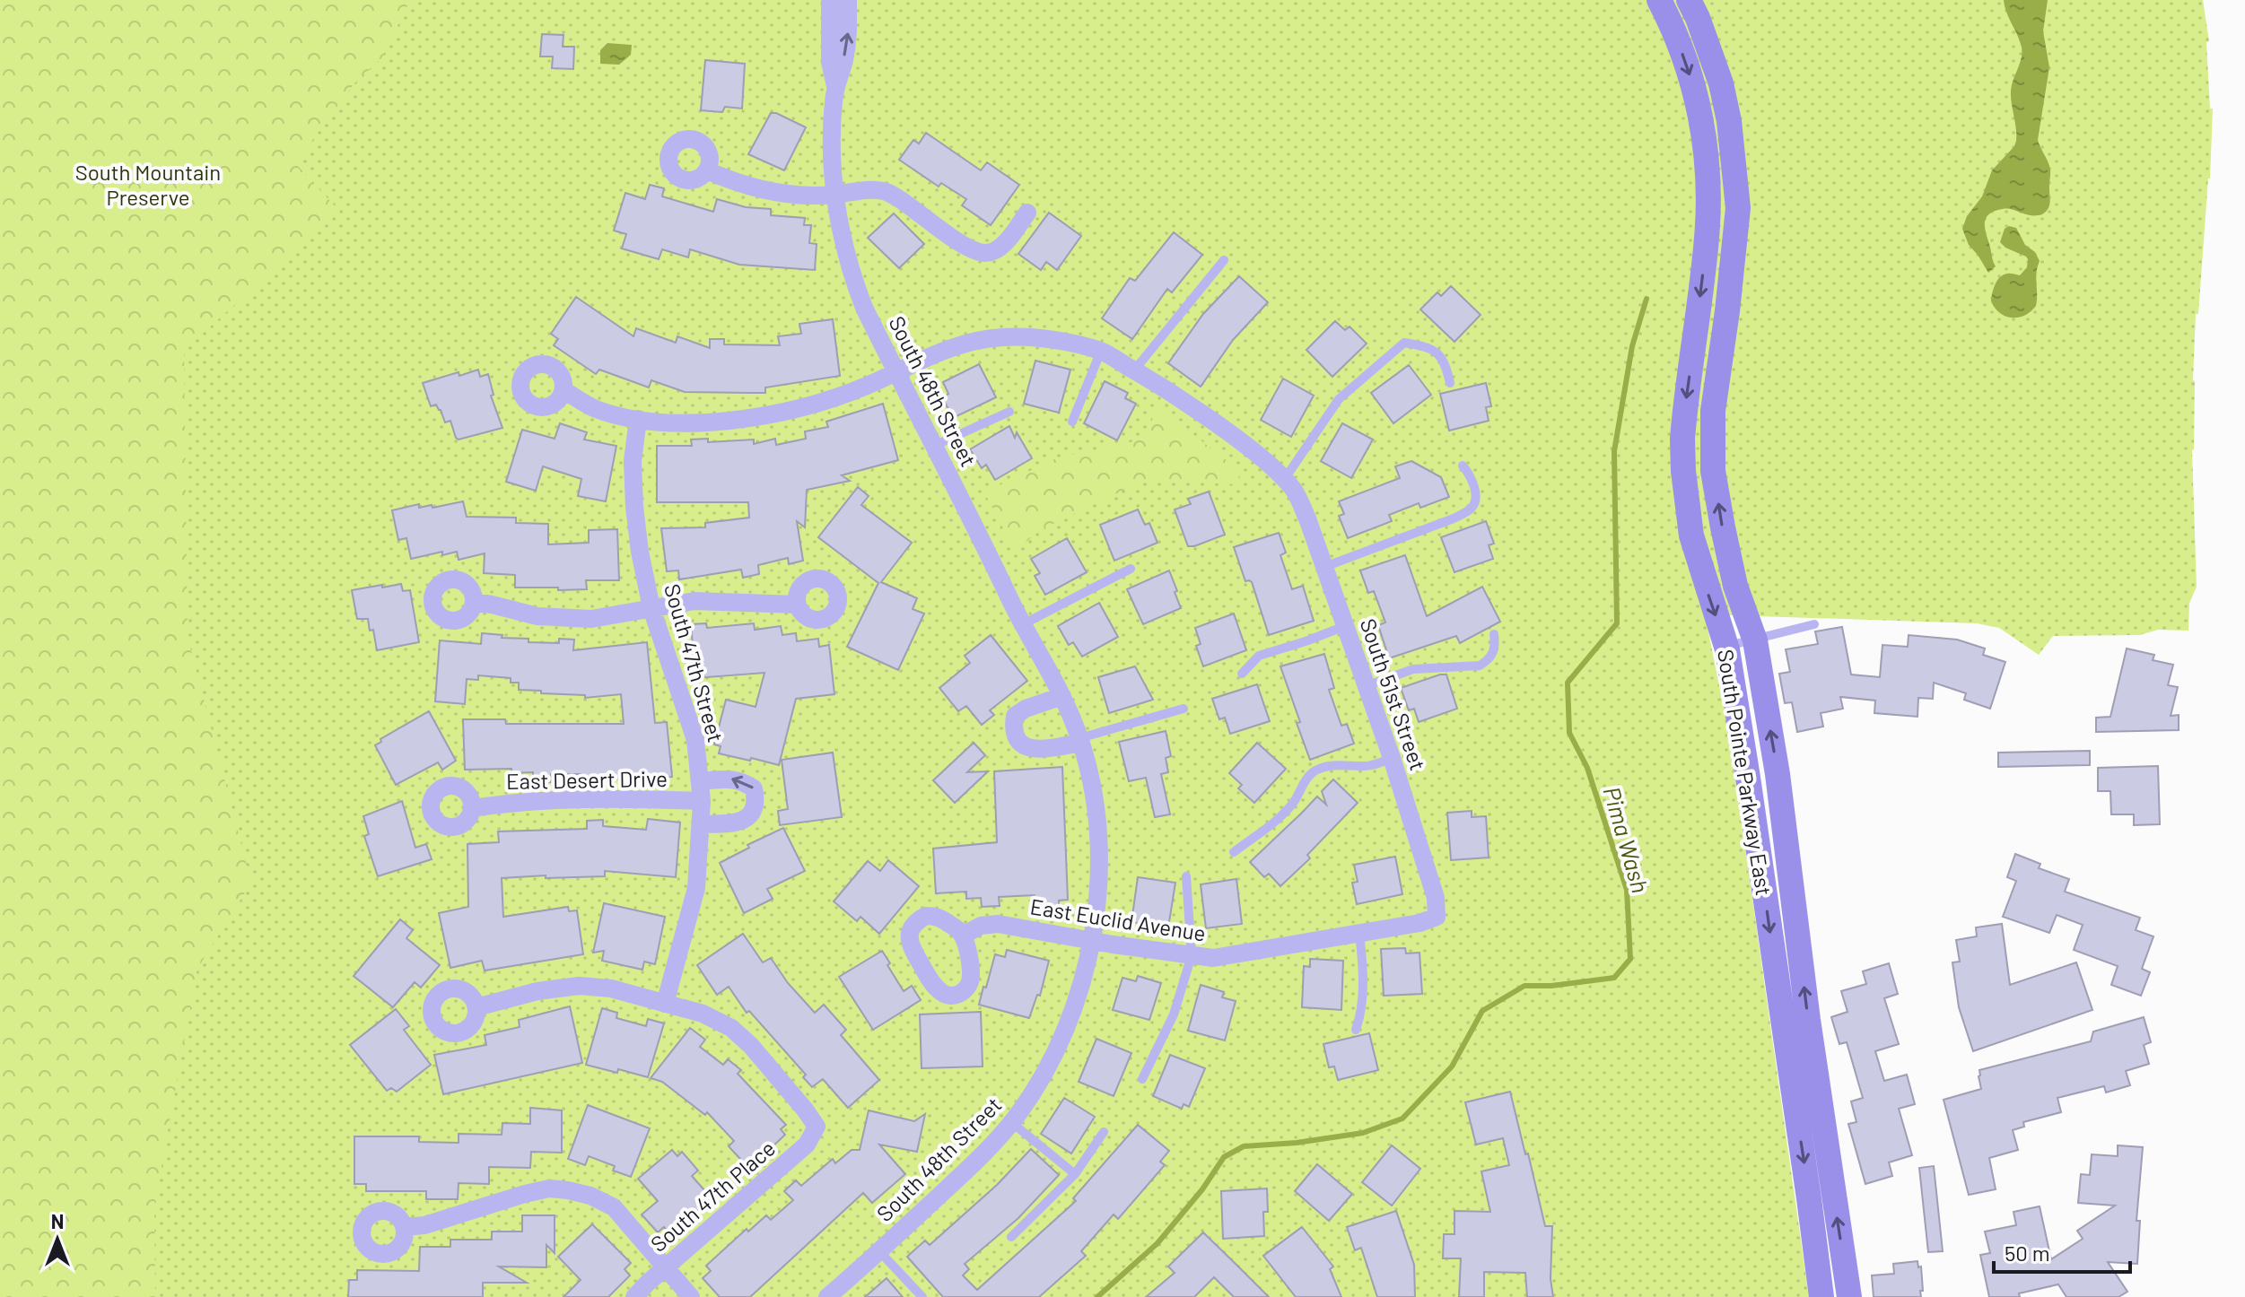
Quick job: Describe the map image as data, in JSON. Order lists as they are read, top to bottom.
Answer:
{
  "streets": {
    "main road": ["South Pointe Parkway East"],
    "street": [
      "South 48th Street",
      "South 47th Street",
      "South 51st Street",
      "East Desert Drive",
      "East Euclid Avenue",
      "South 47th Place"
    ]
  },
  "crossings": [
    ["South 48th Street", "East Euclid Avenue"],
    ["South 47th Street", "East Desert Drive"],
    ["South 47th Street", "South 47th Place"],
    ["South 51st Street", "East Euclid Avenue"]
  ],
  "water": ["Pima Wash"],
  "parks": ["South Mountain Preserve"],
  "scale_bar": "50 m",
  "north": "top"
}
